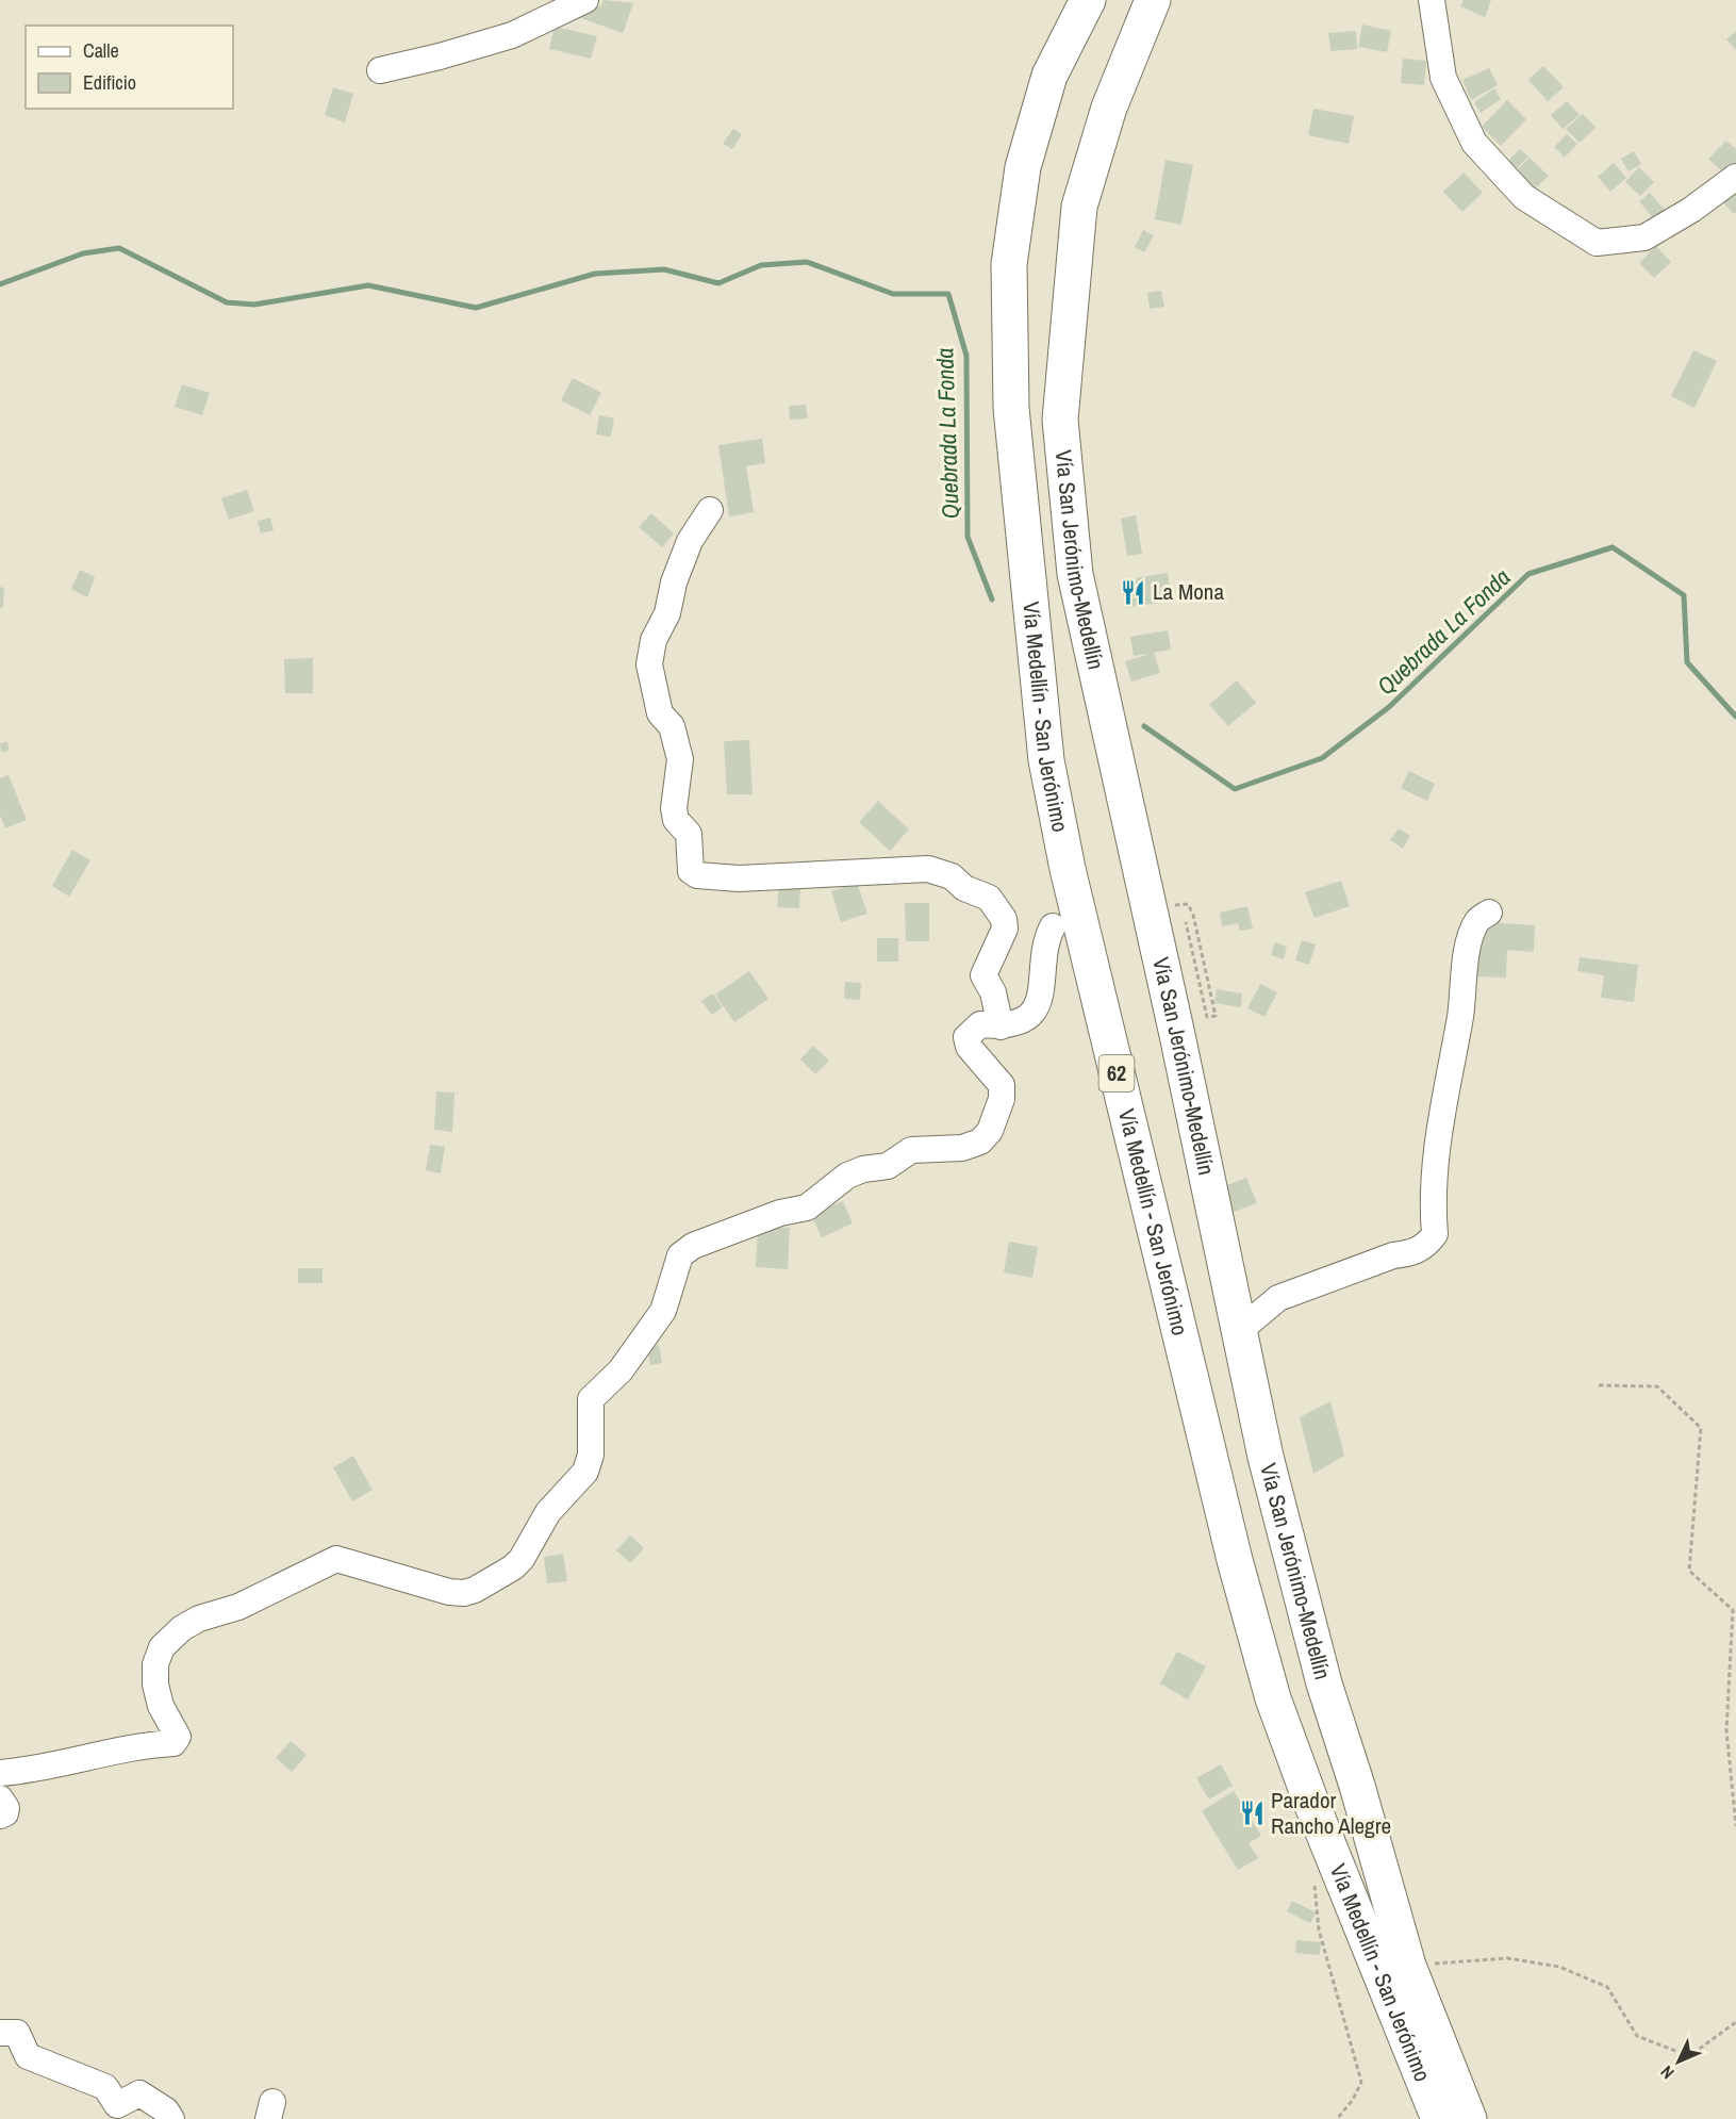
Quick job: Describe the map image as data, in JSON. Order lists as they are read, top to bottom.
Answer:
{
  "streets": {
    "highway": ["Vía San Jerónimo-Medellín", "Vía Medellín - San Jerónimo", "62"]
  },
  "water": ["Quebrada La Fonda"],
  "places": {
    "restaurant": ["La Mona", "Parador Rancho Alegre"]
  },
  "legend": ["Calle", "Edificio"],
  "north": "bottom left"
}
